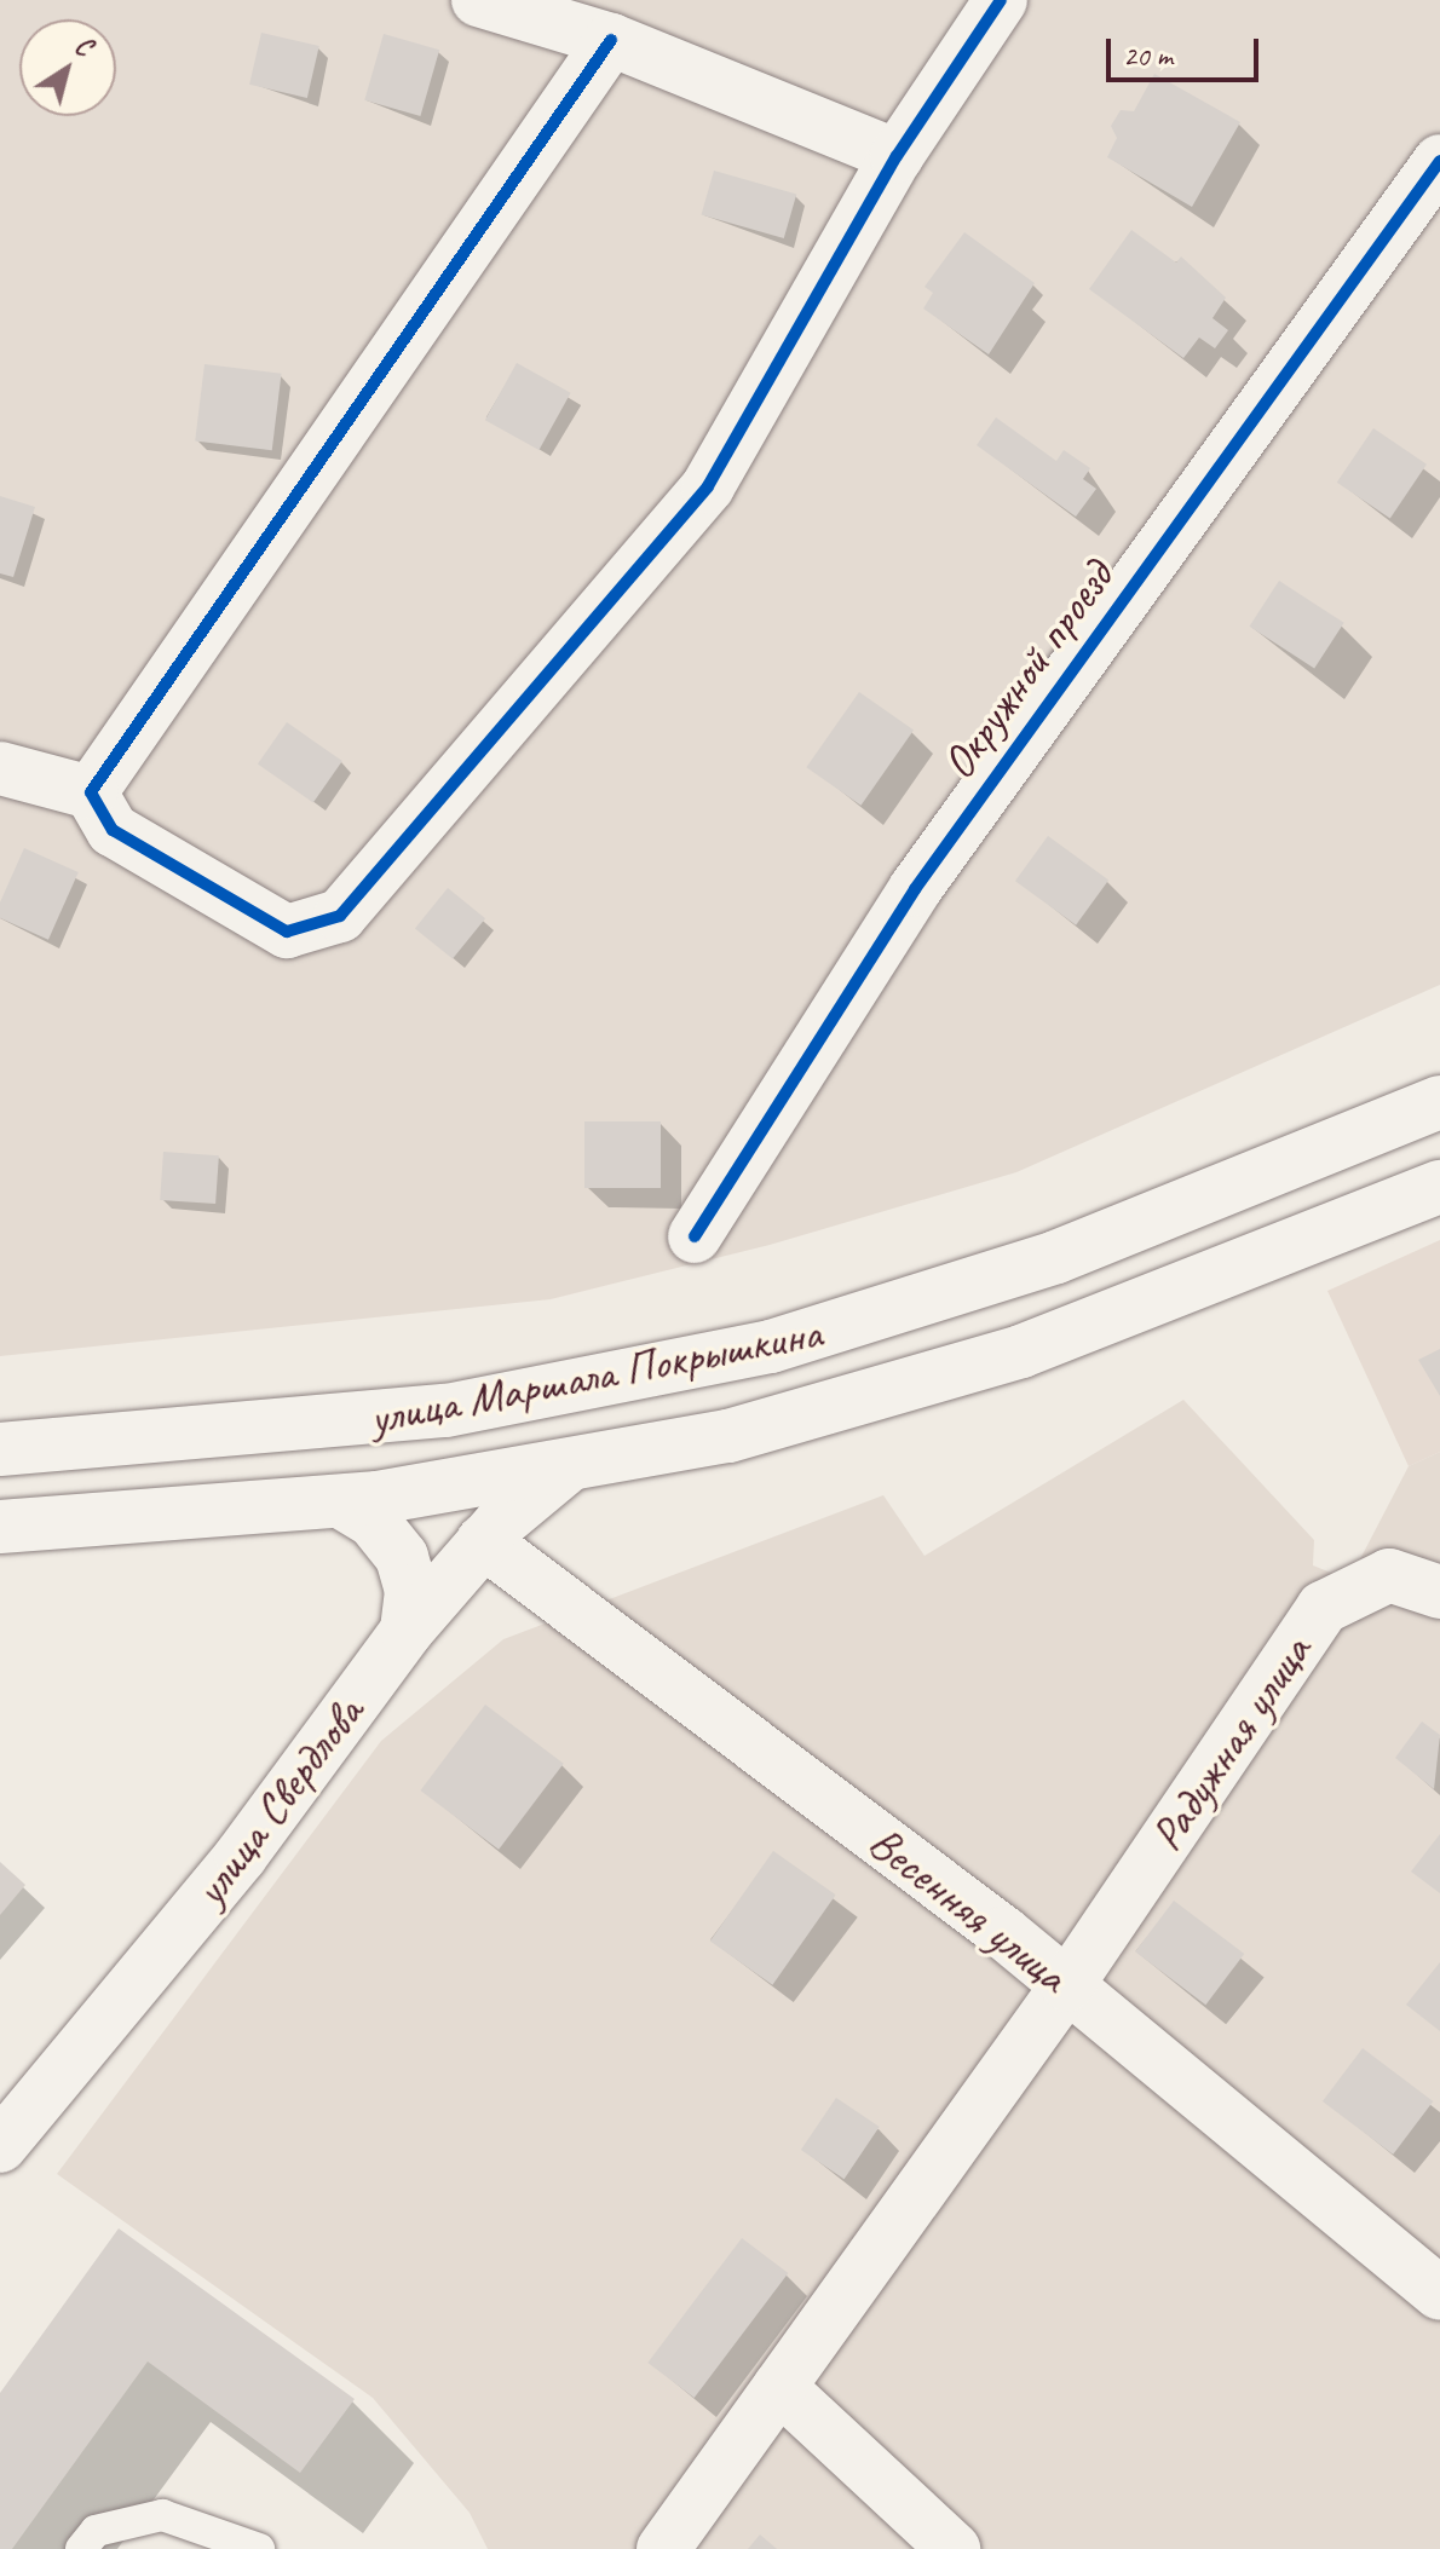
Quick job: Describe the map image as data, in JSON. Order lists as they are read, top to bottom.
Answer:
{
  "streets": {
    "street": [
      "Окружной проезд",
      "улица Маршала Покрышкина",
      "Радужная улица",
      "улица Свердлова",
      "Весенняя улица"
    ]
  },
  "crossings": [
    ["улица Маршала Покрышкина", "улица Свердлова"],
    ["Радужная улица", "Весенняя улица"],
    ["улица Свердлова", "Весенняя улица"]
  ],
  "scale_bar": "20 m",
  "north": "top right"
}
